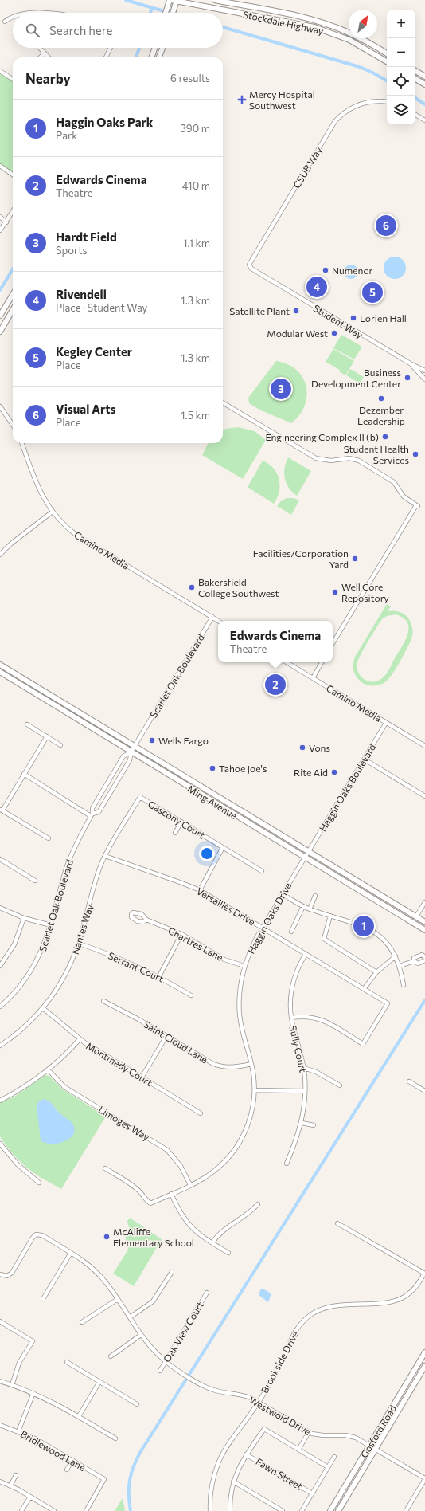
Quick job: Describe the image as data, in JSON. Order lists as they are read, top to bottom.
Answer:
{
  "streets": {
    "main road": ["Stockdale Highway", "Ming Avenue", "Gosford Road"],
    "street": [
      "CSUB Way",
      "Student Way",
      "Camino Media",
      "Scarlet Oak Boulevard",
      "Haggin Oaks Boulevard",
      "Gascony Court",
      "Versailles Drive",
      "Haggin Oaks Drive",
      "Nantes Way",
      "Chartres Lane",
      "Serrant Court",
      "Saint Cloud Lane",
      "Sully Court",
      "Montmedy Court",
      "Limoges Way",
      "Oak View Court",
      "Brookside Drive",
      "Westwold Drive",
      "Bridlewood Lane",
      "Fawn Street"
    ]
  },
  "crossings": [
    ["CSUB Way", "Student Way"],
    ["Camino Media", "Scarlet Oak Boulevard"],
    ["Camino Media", "Haggin Oaks Boulevard"],
    ["Scarlet Oak Boulevard", "Ming Avenue"],
    ["Haggin Oaks Boulevard", "Ming Avenue"],
    ["Haggin Oaks Boulevard", "Haggin Oaks Drive"],
    ["Ming Avenue", "Haggin Oaks Drive"],
    ["Gascony Court", "Nantes Way"],
    ["Versailles Drive", "Haggin Oaks Drive"],
    ["Versailles Drive", "Nantes Way"],
    ["Versailles Drive", "Sully Court"],
    ["Haggin Oaks Drive", "Chartres Lane"],
    ["Haggin Oaks Drive", "Saint Cloud Lane"],
    ["Haggin Oaks Drive", "Limoges Way"],
    ["Nantes Way", "Serrant Court"],
    ["Nantes Way", "Montmedy Court"],
    ["Oak View Court", "Westwold Drive"],
    ["Brookside Drive", "Westwold Drive"],
    ["Westwold Drive", "Gosford Road"]
  ],
  "places": {
    "health": ["Mercy Hospital Southwest"],
    "other": [
      "Numenor",
      "Satellite Plant",
      "Lorien Hall",
      "Modular West",
      "Business Development Center",
      "Dezember Leadership",
      "Engineering Complex II (b)",
      "Student Health Services",
      "Facilities/Corporation Yard",
      "Bakersfield College Southwest",
      "Well Core Repository",
      "Wells Fargo",
      "Vons",
      "Tahoe Joe's",
      "Rite Aid",
      "McAliffe Elementary School"
    ]
  },
  "north": "top right",
  "page": {
    "map_buttons": ["+", "−"],
    "search": "Search here",
    "heading": ["Nearby", "6 results"],
    "list": [
      {
        "mark": "1",
        "name": "Haggin Oaks Park",
        "note": "Park",
        "value": "390 m"
      },
      {
        "mark": "2",
        "name": "Edwards Cinema",
        "note": "Theatre",
        "value": "410 m"
      },
      {
        "mark": "3",
        "name": "Hardt Field",
        "note": "Sports",
        "value": "1.1 km"
      },
      {
        "mark": "4",
        "name": "Rivendell",
        "note": "Place · Student Way",
        "value": "1.3 km"
      },
      {
        "mark": "5",
        "name": "Kegley Center",
        "note": "Place",
        "value": "1.3 km"
      },
      {
        "mark": "6",
        "name": "Visual Arts",
        "note": "Place",
        "value": "1.5 km"
      }
    ],
    "pins": [
      "6",
      "4",
      "5",
      "3",
      "2",
      "1"
    ],
    "popup": ["Edwards Cinema", "Theatre"]
  }
}
